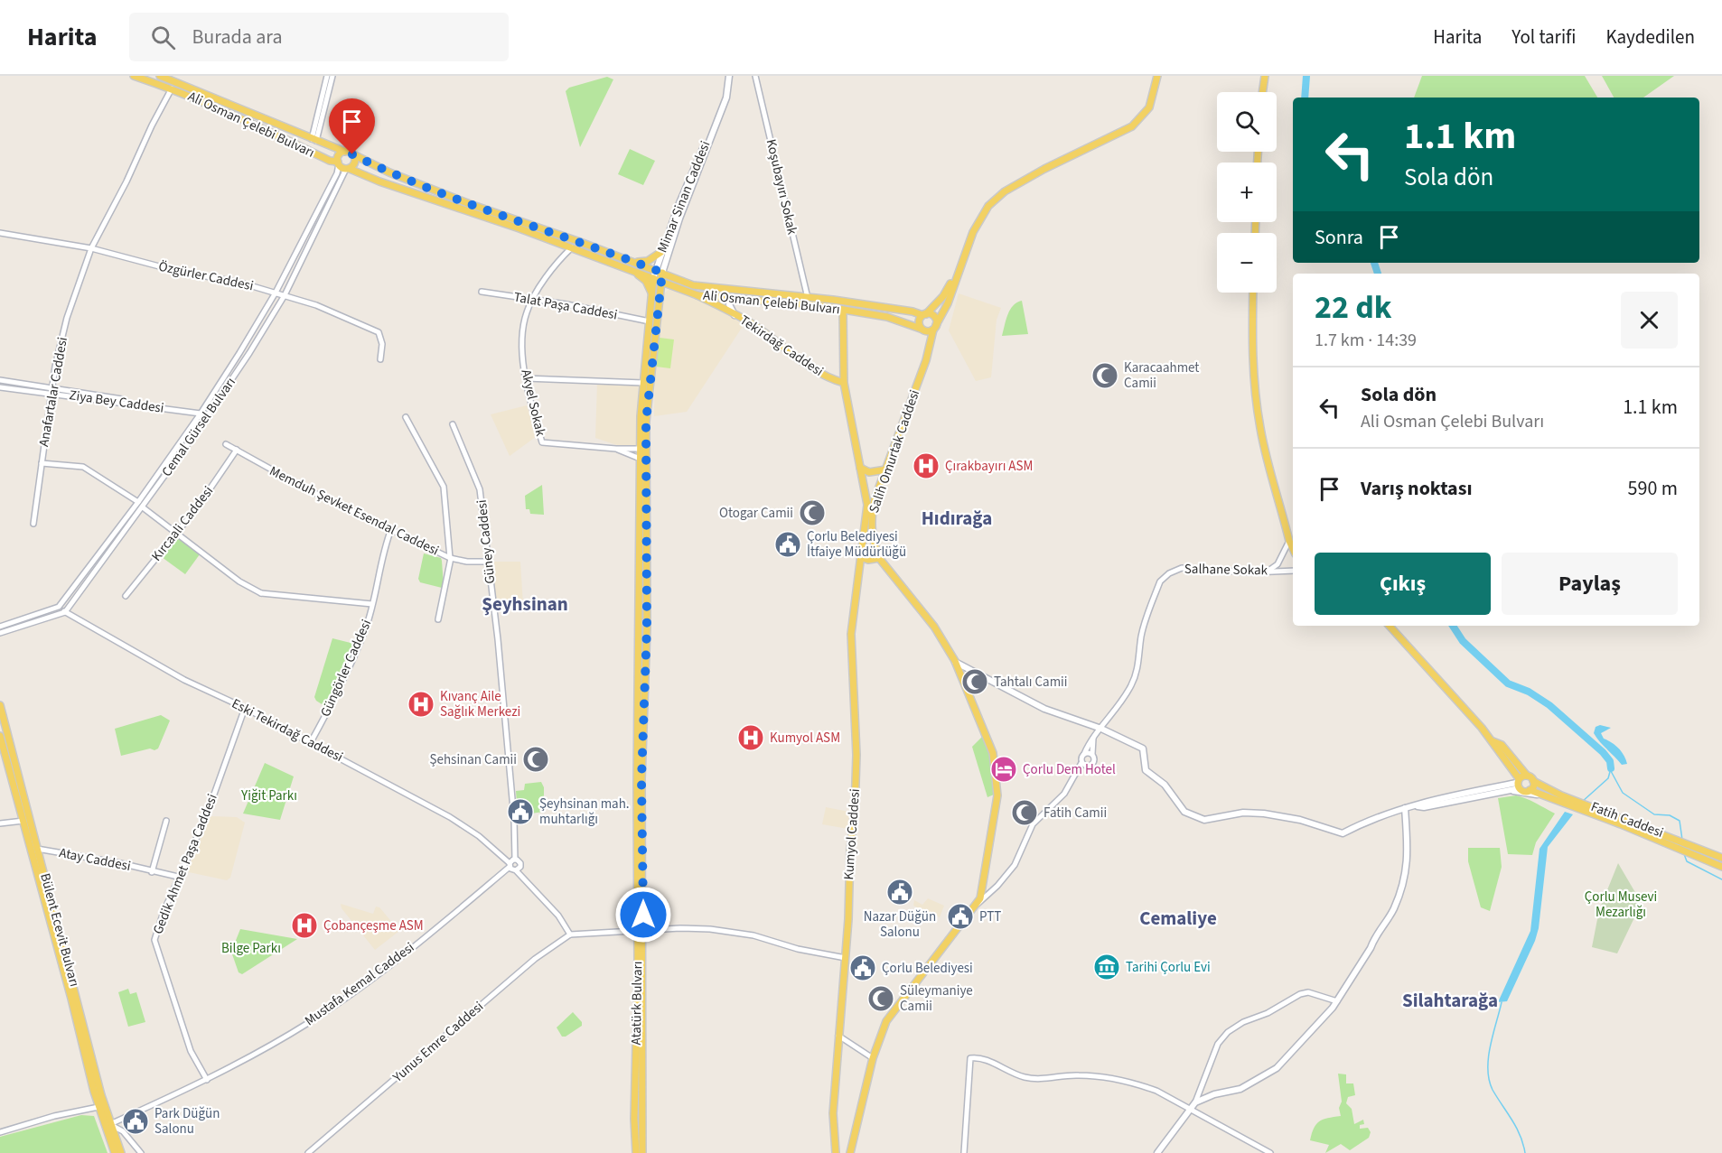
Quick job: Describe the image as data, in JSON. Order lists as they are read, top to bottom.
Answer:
{
  "streets": {
    "main road": [
      "Ali Osman Çelebi Bulvarı",
      "Mimar Sinan Caddesi",
      "Tekirdağ Caddesi",
      "Salih Omurtak Caddesi",
      "Fatih Caddesi",
      "Kumyol Caddesi",
      "Bülent Ecevit Bulvarı",
      "Atatürk Bulvarı"
    ],
    "street": [
      "Koşubayırı Sokak",
      "Özgürler Caddesi",
      "Talat Paşa Caddesi",
      "Anafartalar Caddesi",
      "Ziya Bey Caddesi",
      "Akyel Sokak",
      "Cemal Gürsel Bulvarı",
      "Memduh Şevket Esendal Caddesi",
      "Kırcaali Caddesi",
      "Güney Caddesi",
      "Salhane Sokak",
      "Güngörler Caddesi",
      "Eski Tekirdağ Caddesi",
      "Atay Caddesi",
      "Gedik Ahmet Paşa Caddesi",
      "Mustafa Kemal Caddesi",
      "Yunus Emre Caddesi"
    ]
  },
  "crossings": [
    ["Ali Osman Çelebi Bulvarı", "Koşubayırı Sokak"],
    ["Ali Osman Çelebi Bulvarı", "Mimar Sinan Caddesi"],
    ["Ali Osman Çelebi Bulvarı", "Tekirdağ Caddesi"],
    ["Ali Osman Çelebi Bulvarı", "Anafartalar Caddesi"],
    ["Ali Osman Çelebi Bulvarı", "Akyel Sokak"],
    ["Ali Osman Çelebi Bulvarı", "Cemal Gürsel Bulvarı"],
    ["Ali Osman Çelebi Bulvarı", "Salih Omurtak Caddesi"],
    ["Ali Osman Çelebi Bulvarı", "Atatürk Bulvarı"],
    ["Mimar Sinan Caddesi", "Atatürk Bulvarı"],
    ["Özgürler Caddesi", "Anafartalar Caddesi"],
    ["Özgürler Caddesi", "Cemal Gürsel Bulvarı"],
    ["Talat Paşa Caddesi", "Akyel Sokak"],
    ["Talat Paşa Caddesi", "Atatürk Bulvarı"],
    ["Anafartalar Caddesi", "Ziya Bey Caddesi"],
    ["Ziya Bey Caddesi", "Cemal Gürsel Bulvarı"],
    ["Cemal Gürsel Bulvarı", "Eski Tekirdağ Caddesi"],
    ["Memduh Şevket Esendal Caddesi", "Kırcaali Caddesi"],
    ["Memduh Şevket Esendal Caddesi", "Güney Caddesi"],
    ["Memduh Şevket Esendal Caddesi", "Güngörler Caddesi"],
    ["Güney Caddesi", "Eski Tekirdağ Caddesi"],
    ["Güney Caddesi", "Mustafa Kemal Caddesi"],
    ["Güngörler Caddesi", "Eski Tekirdağ Caddesi"],
    ["Eski Tekirdağ Caddesi", "Gedik Ahmet Paşa Caddesi"],
    ["Eski Tekirdağ Caddesi", "Mustafa Kemal Caddesi"],
    ["Atay Caddesi", "Gedik Ahmet Paşa Caddesi"],
    ["Atay Caddesi", "Bülent Ecevit Bulvarı"],
    ["Gedik Ahmet Paşa Caddesi", "Mustafa Kemal Caddesi"],
    ["Bülent Ecevit Bulvarı", "Mustafa Kemal Caddesi"]
  ],
  "districts": [
    "Hıdırağa",
    "Şeyhsinan",
    "Cemaliye",
    "Silahtarağa"
  ],
  "parks": ["Yiğit Parkı", "Çorlu Musevi Mezarlığı", "Bilge Parkı"],
  "places": {
    "mosque": [
      "Karacaahmet Camii",
      "Otogar Camii",
      "Tahtalı Camii",
      "Şehsinan Camii",
      "Fatih Camii",
      "Süleymaniye Camii"
    ],
    "hospital": [
      "Çırakbayırı ASM",
      "Kıvanç Aile Sağlık Merkezi",
      "Kumyol ASM",
      "Çobançeşme ASM"
    ],
    "public building": [
      "Çorlu Belediyesi İtfaiye Müdürlüğü",
      "Şeyhsinan mah. muhtarlığı",
      "Nazar Düğün Salonu",
      "PTT",
      "Çorlu Belediyesi",
      "Park Düğün Salonu"
    ],
    "hotel": ["Çorlu Dem Hotel"],
    "museum": ["Tarihi Çorlu Evi"]
  },
  "page": {
    "header": "Harita",
    "search": "Burada ara",
    "nav": ["Harita", "Yol tarifi", "Kaydedilen"],
    "map_buttons": ["+", "−"],
    "turn": ["1.1 km", "Sola dön"],
    "then": "Sonra",
    "heading": ["22 dk", "1.7 km · 14:39"],
    "list": [
      {
        "name": "Sola dön",
        "note": "Ali Osman Çelebi Bulvarı",
        "value": "1.1 km"
      },
      {
        "name": "Varış noktası",
        "value": "590 m"
      }
    ],
    "buttons": ["Çıkış", "Paylaş"]
  }
}
